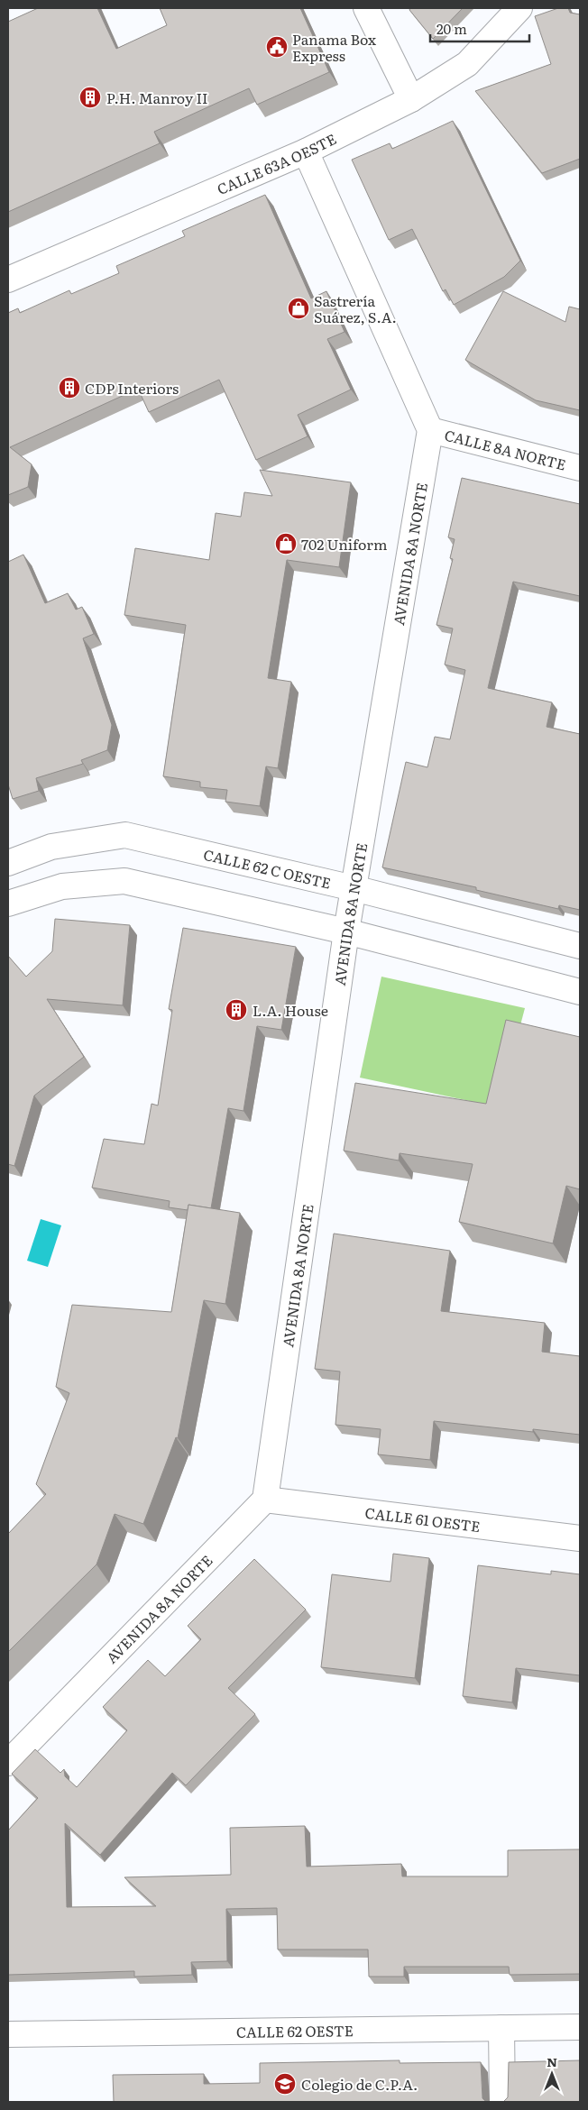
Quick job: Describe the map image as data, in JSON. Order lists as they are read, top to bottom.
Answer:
{
  "streets": {
    "street": [
      "CALLE 63A OESTE",
      "CALLE 8A NORTE",
      "AVENIDA 8A NORTE",
      "CALLE 62 C OESTE",
      "CALLE 61 OESTE",
      "CALLE 62 OESTE"
    ]
  },
  "crossings": [
    ["CALLE 8A NORTE", "AVENIDA 8A NORTE"],
    ["AVENIDA 8A NORTE", "CALLE 62 C OESTE"],
    ["AVENIDA 8A NORTE", "CALLE 61 OESTE"]
  ],
  "places": {
    "public building": ["Panama Box Express"],
    "building": ["P.H. Manroy II", "CDP Interiors", "L.A. House"],
    "shop": ["Sastrería Suárez, S.A.", "702 Uniform"],
    "school or university": ["Colegio de C.P.A."]
  },
  "scale_bar": "20 m",
  "north": "top"
}
